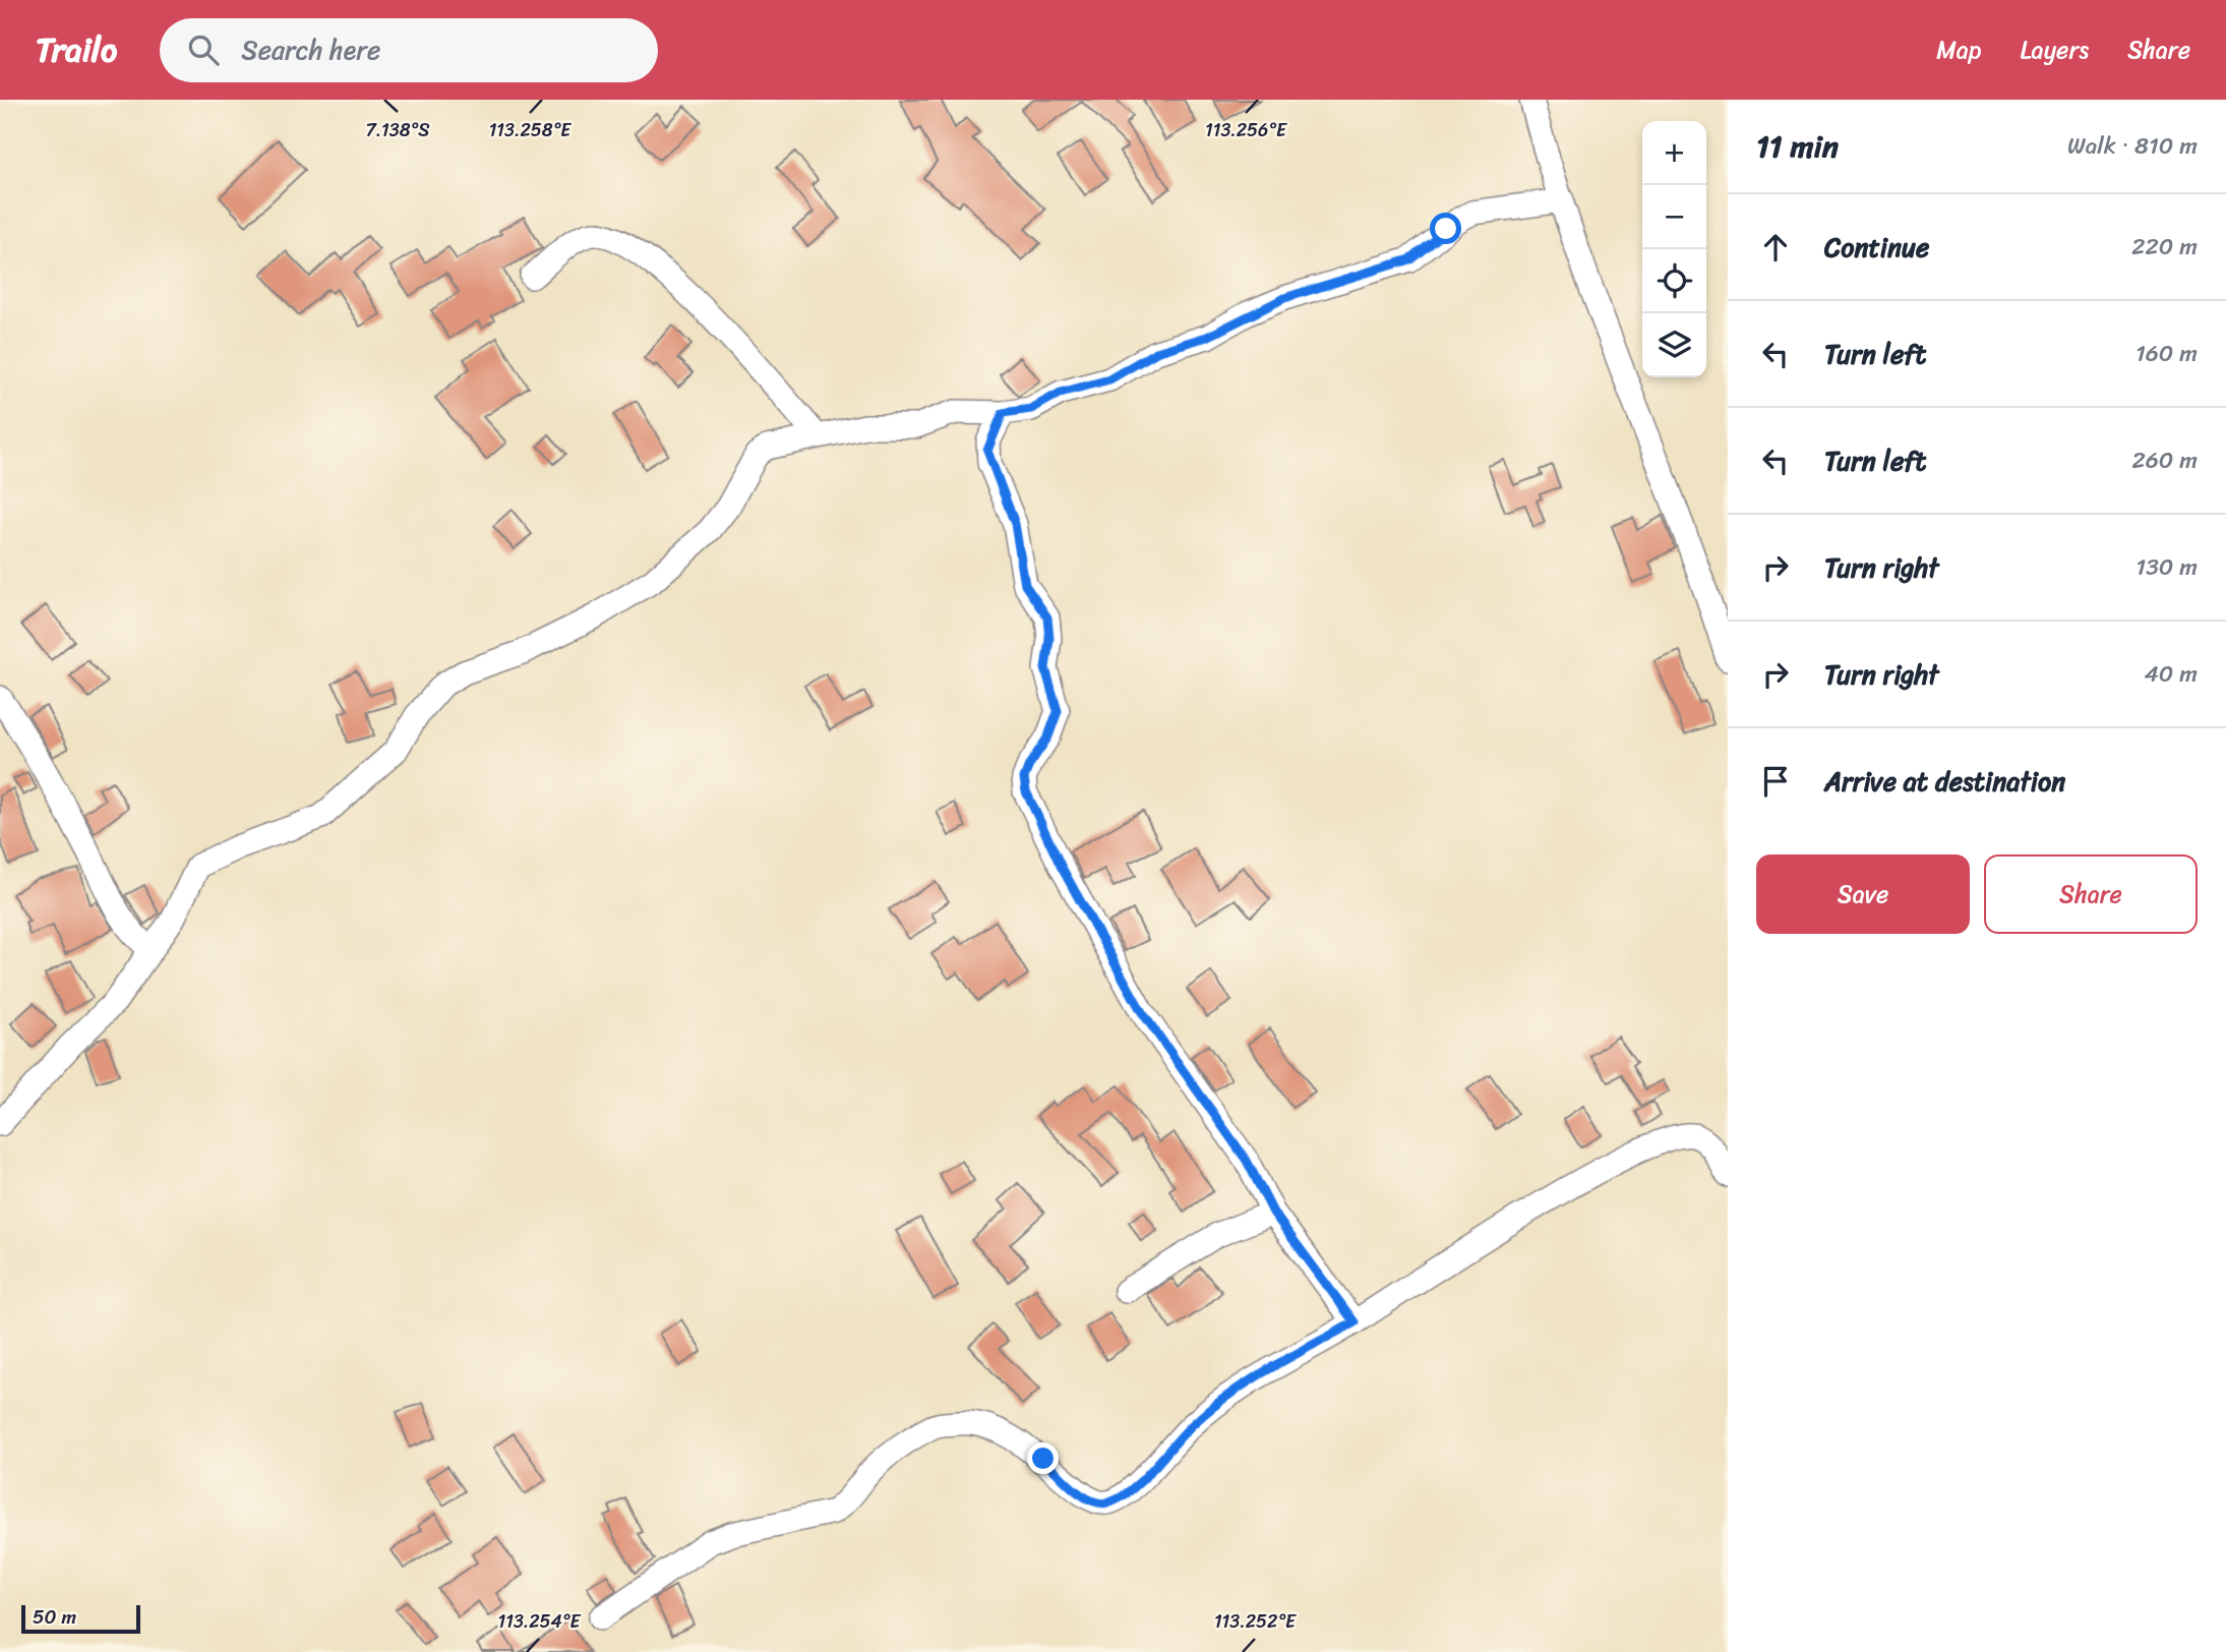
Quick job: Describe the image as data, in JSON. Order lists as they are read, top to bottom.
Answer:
{
  "scale_bar": "50 m",
  "page": {
    "header": "Trailo",
    "search": "Search here",
    "nav": ["Map", "Layers", "Share"],
    "heading": ["11 min", "Walk · 810 m"],
    "map_buttons": ["+", "−"],
    "list": [
      ["Continue", "220 m"],
      ["Turn left", "160 m"],
      ["Turn left", "260 m"],
      ["Turn right", "130 m"],
      ["Turn right", "40 m"],
      "Arrive at destination"
    ],
    "buttons": ["Save", "Share"],
    "scale": "50 m"
  },
  "coordinates": [
    "7.138°S",
    "113.258°E",
    "113.256°E",
    "113.254°E",
    "113.252°E"
  ]
}
